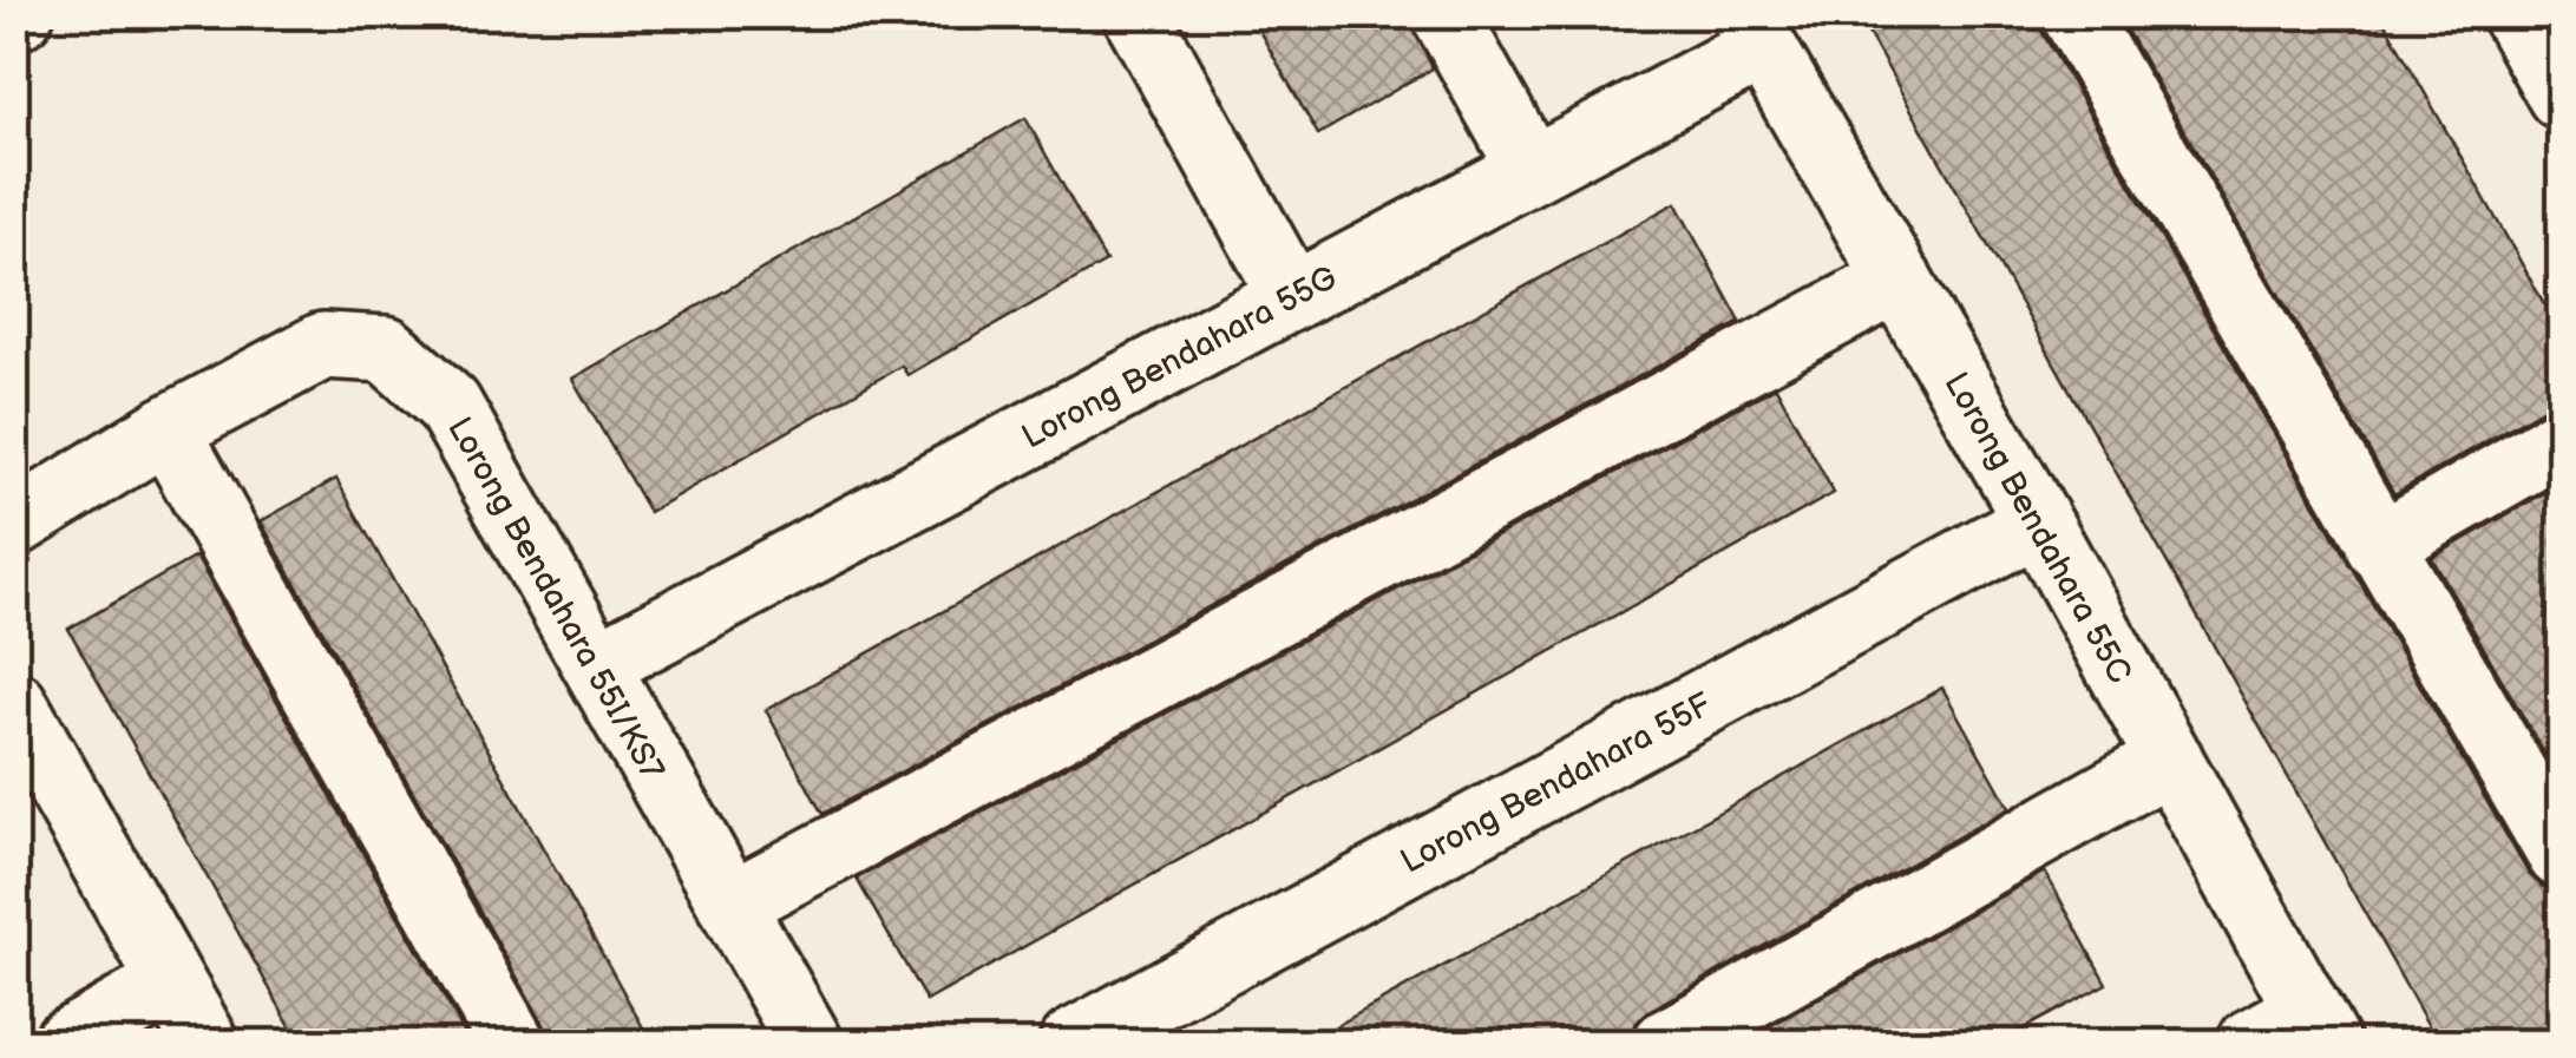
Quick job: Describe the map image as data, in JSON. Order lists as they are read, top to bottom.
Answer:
{
  "streets": {
    "street": [
      "Lorong Bendahara 55G",
      "Lorong Bendahara 55C",
      "Lorong Bendahara 55I/KS7",
      "Lorong Bendahara 55F"
    ]
  },
  "crossings": [
    ["Lorong Bendahara 55G", "Lorong Bendahara 55C"],
    ["Lorong Bendahara 55G", "Lorong Bendahara 55I/KS7"],
    ["Lorong Bendahara 55C", "Lorong Bendahara 55F"]
  ]
}
